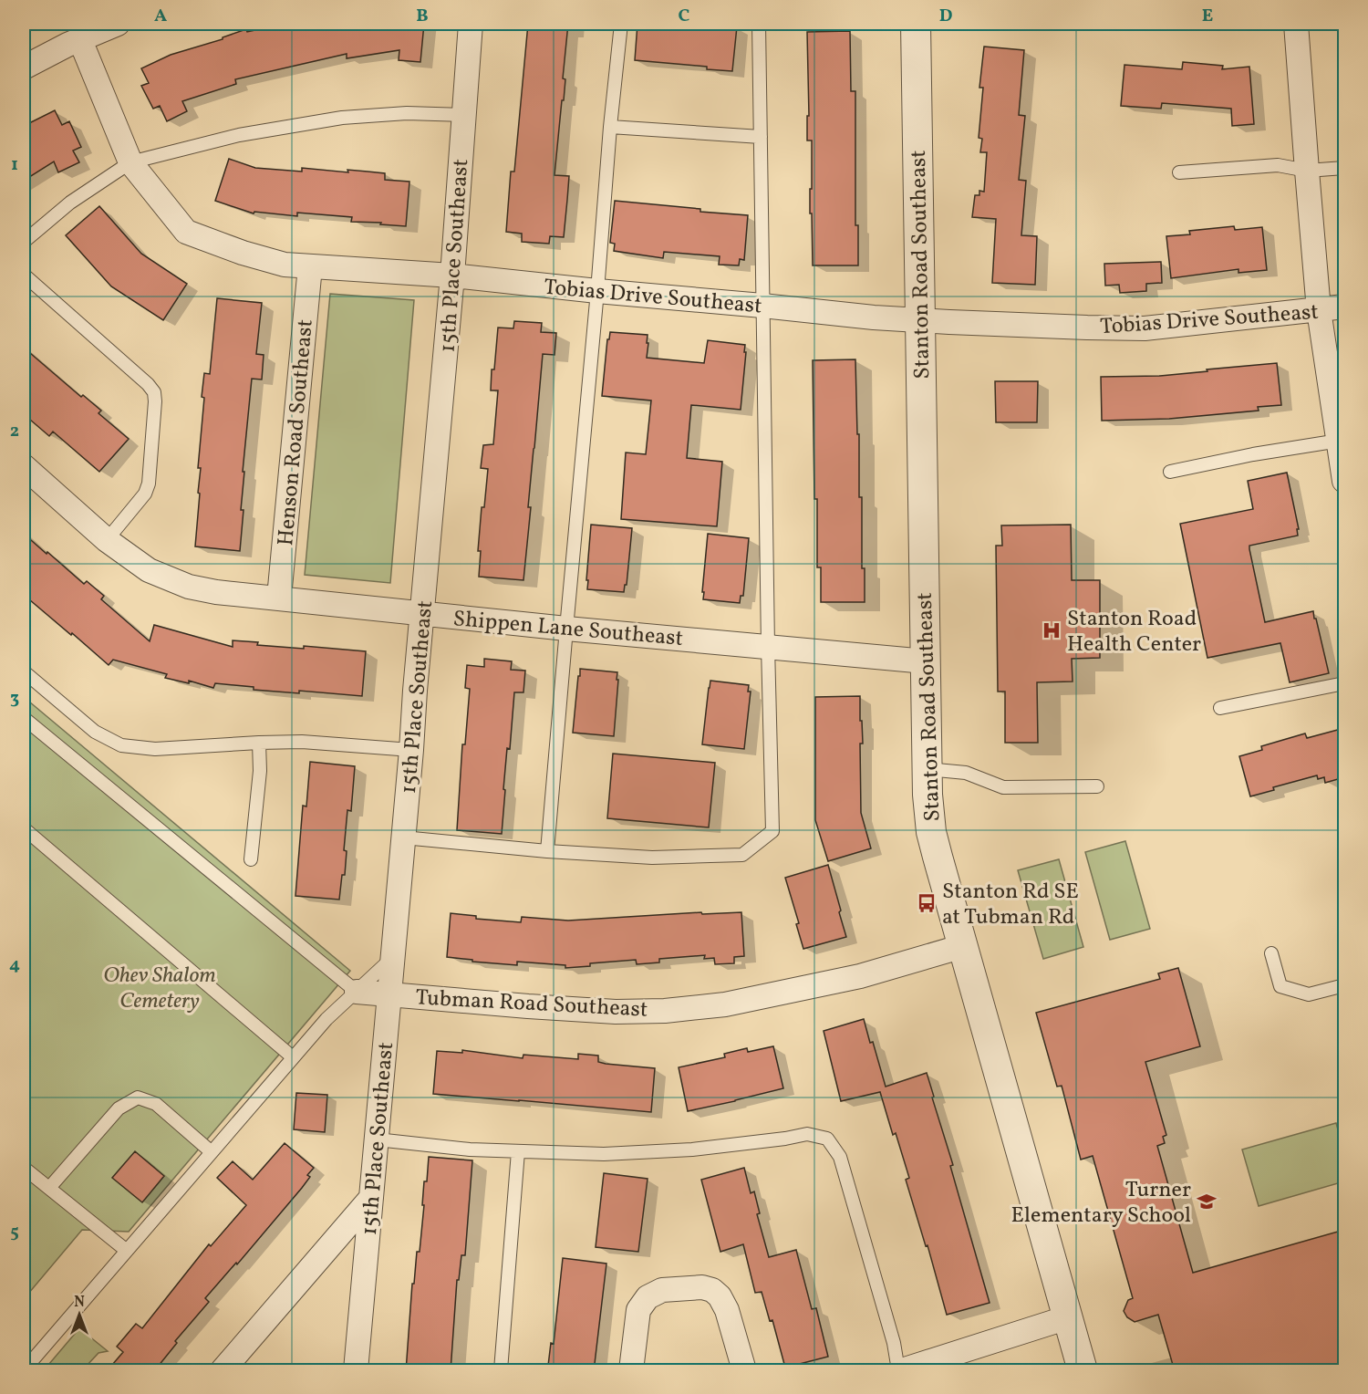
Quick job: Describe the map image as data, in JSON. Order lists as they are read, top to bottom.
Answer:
{
  "streets": {
    "street": [
      "15th Place Southeast",
      "Stanton Road Southeast",
      "Tobias Drive Southeast",
      "Henson Road Southeast",
      "Shippen Lane Southeast",
      "Tubman Road Southeast"
    ]
  },
  "crossings": [
    ["15th Place Southeast", "Tobias Drive Southeast"],
    ["15th Place Southeast", "Shippen Lane Southeast"],
    ["15th Place Southeast", "Tubman Road Southeast"],
    ["Stanton Road Southeast", "Tobias Drive Southeast"],
    ["Stanton Road Southeast", "Shippen Lane Southeast"],
    ["Stanton Road Southeast", "Tubman Road Southeast"],
    ["Tobias Drive Southeast", "Henson Road Southeast"],
    ["Henson Road Southeast", "Shippen Lane Southeast"]
  ],
  "parks": ["Ohev Shalom Cemetery"],
  "places": {
    "hospital": ["Stanton Road Health Center"],
    "bus stop": ["Stanton Rd SE at Tubman Rd"],
    "school or university": ["Turner Elementary School"]
  },
  "north": "top",
  "grid": {
    "columns": [
      "A",
      "B",
      "C",
      "D",
      "E"
    ],
    "rows": [
      "1",
      "2",
      "3",
      "4",
      "5"
    ]
  }
}
